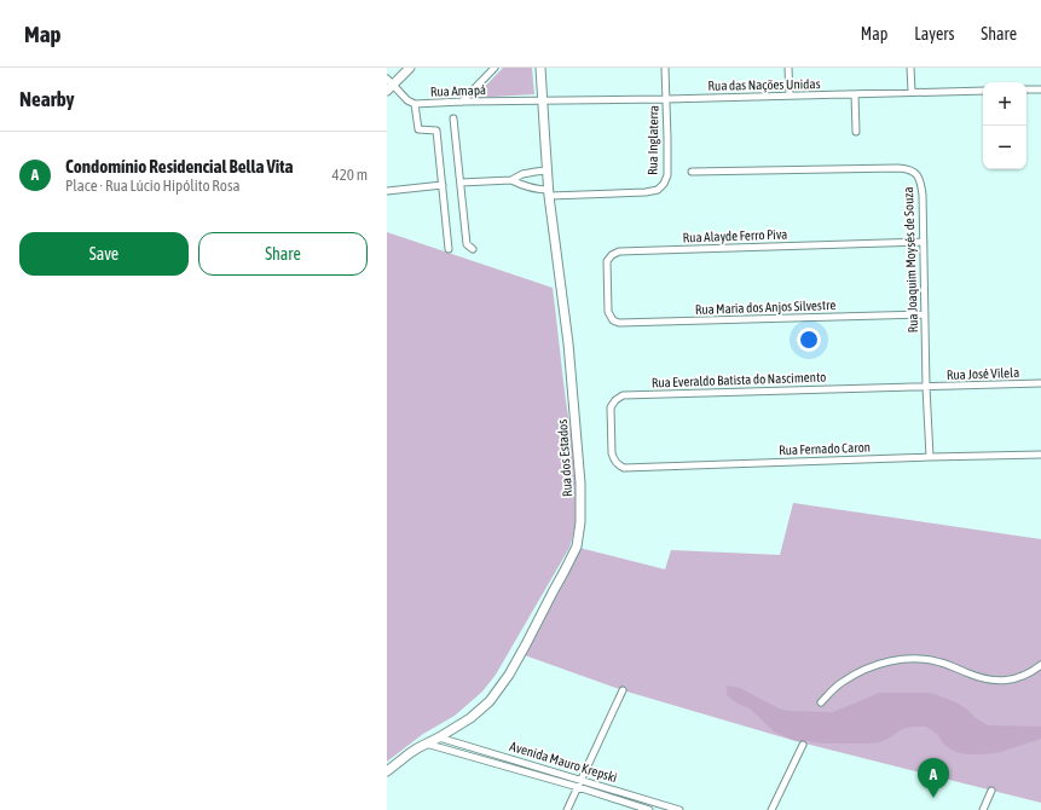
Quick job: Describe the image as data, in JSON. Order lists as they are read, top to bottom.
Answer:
{
  "streets": {
    "street": [
      "Rua das Nações Unidas",
      "Rua Amapá",
      "Rua Inglaterra",
      "Rua Alayde Ferro Piva",
      "Rua Joaquim Moysés de Souza",
      "Rua Maria dos Anjos Silvestre",
      "Rua José Vilela",
      "Rua Everaldo Batista do Nascimento",
      "Rua Fernado Caron",
      "Rua dos Estados",
      "Avenida Mauro Krepski"
    ]
  },
  "crossings": [
    ["Rua das Nações Unidas", "Rua Amapá"],
    ["Rua das Nações Unidas", "Rua Inglaterra"],
    ["Rua das Nações Unidas", "Rua dos Estados"],
    ["Rua Amapá", "Rua dos Estados"],
    ["Rua Inglaterra", "Rua dos Estados"],
    ["Rua Alayde Ferro Piva", "Rua Joaquim Moysés de Souza"],
    ["Rua Alayde Ferro Piva", "Rua Maria dos Anjos Silvestre"],
    ["Rua Joaquim Moysés de Souza", "Rua Maria dos Anjos Silvestre"],
    ["Rua Joaquim Moysés de Souza", "Rua José Vilela"],
    ["Rua Joaquim Moysés de Souza", "Rua Everaldo Batista do Nascimento"],
    ["Rua Joaquim Moysés de Souza", "Rua Fernado Caron"],
    ["Rua José Vilela", "Rua Everaldo Batista do Nascimento"],
    ["Rua Everaldo Batista do Nascimento", "Rua Fernado Caron"],
    ["Rua dos Estados", "Avenida Mauro Krepski"]
  ],
  "page": {
    "header": "Map",
    "nav": ["Map", "Layers", "Share"],
    "heading": "Nearby",
    "map_buttons": ["+", "−"],
    "list": [
      {
        "mark": "A",
        "name": "Condomínio Residencial Bella Vita",
        "note": "Place · Rua Lúcio Hipólito Rosa",
        "value": "420 m"
      }
    ],
    "buttons": ["Save", "Share"],
    "pins": "A"
  }
}
